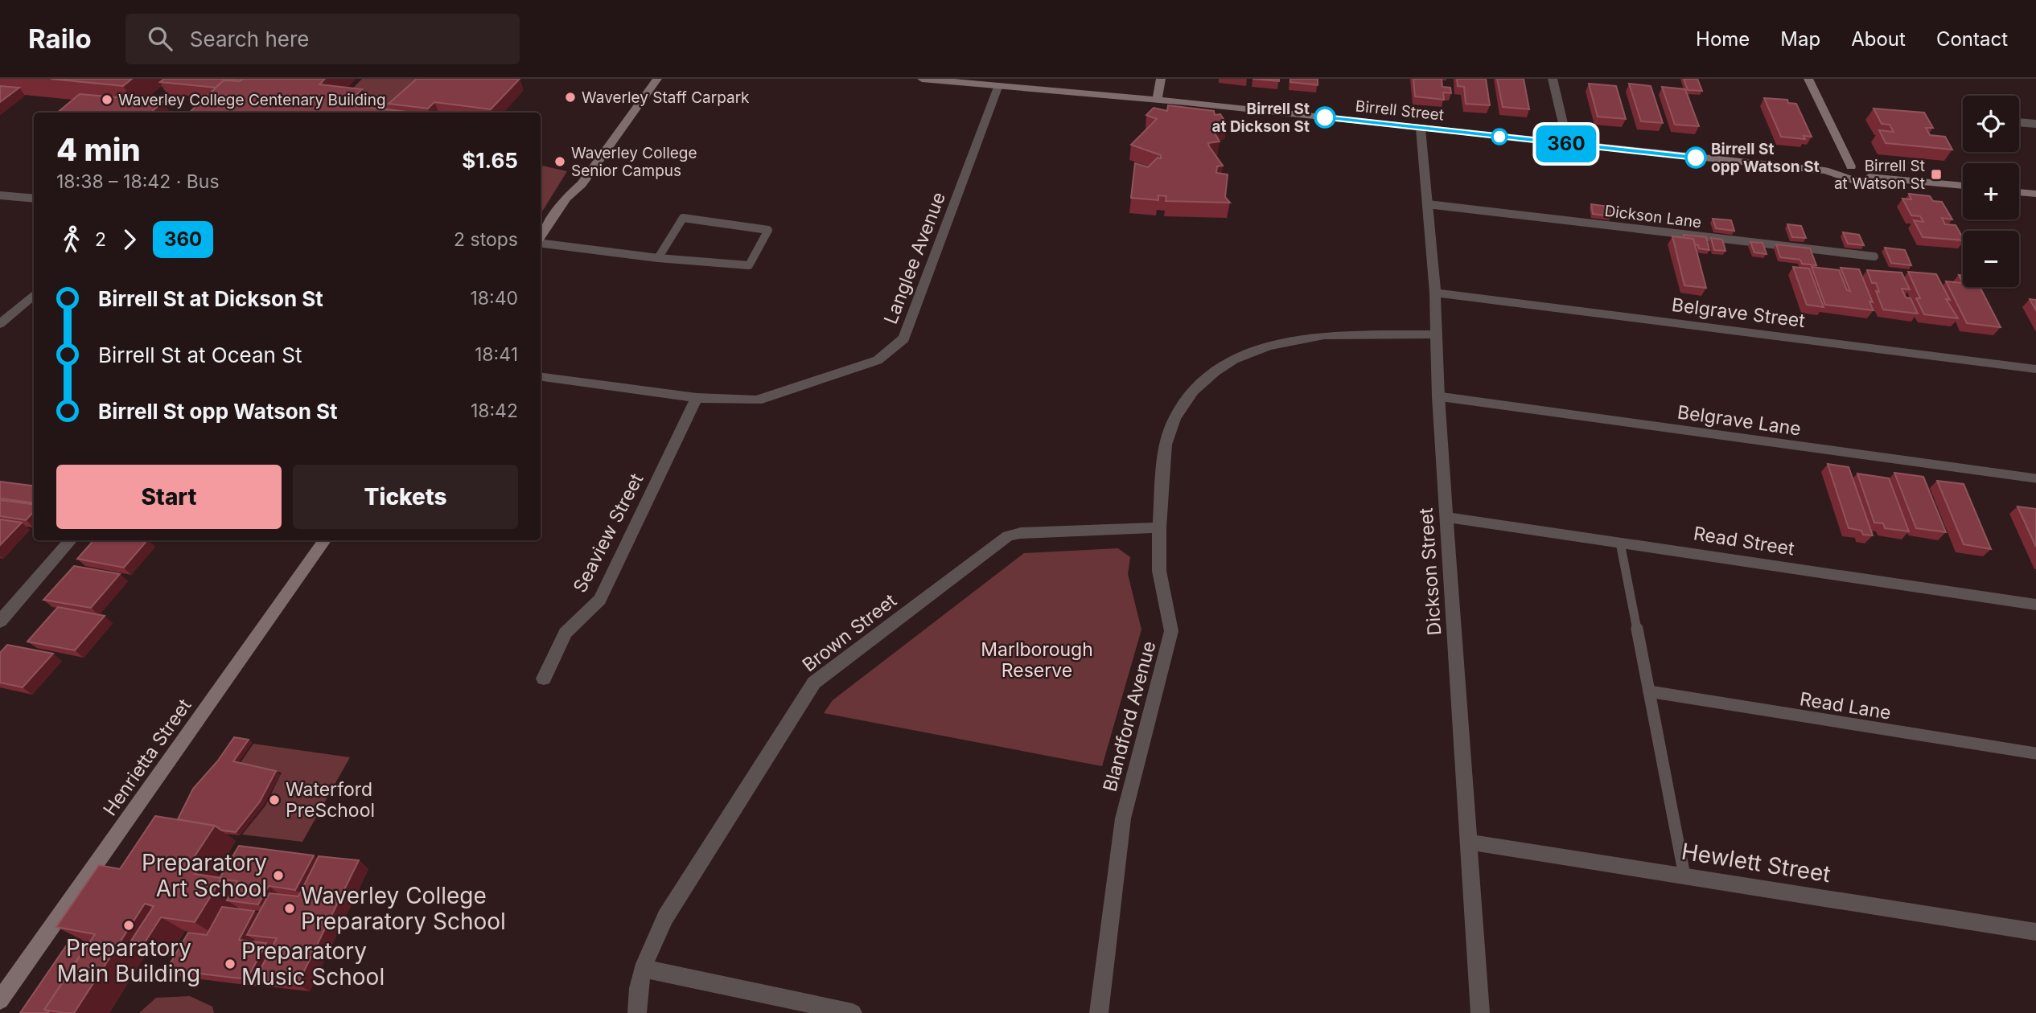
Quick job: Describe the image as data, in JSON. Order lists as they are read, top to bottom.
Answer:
{
  "streets": {
    "main road": ["Birrell Street", "Henrietta Street"],
    "street": [
      "Langlee Avenue",
      "Belgrave Street",
      "Seaview Street",
      "Read Street",
      "Dickson Street",
      "Brown Street",
      "Blandford Avenue",
      "Hewlett Street"
    ],
    "lane": ["Dickson Lane", "Belgrave Lane", "Read Lane"]
  },
  "crossings": [
    ["Birrell Street", "Langlee Avenue"],
    ["Birrell Street", "Dickson Street"],
    ["Dickson Lane", "Dickson Street"],
    ["Langlee Avenue", "Seaview Street"],
    ["Belgrave Street", "Dickson Street"],
    ["Belgrave Lane", "Dickson Street"],
    ["Read Street", "Dickson Street"],
    ["Dickson Street", "Blandford Avenue"],
    ["Dickson Street", "Hewlett Street"],
    ["Brown Street", "Blandford Avenue"]
  ],
  "parks": ["Marlborough Reserve"],
  "places": {
    "other": [
      "Waverley Staff Carpark",
      "Waverley College Centenary Building",
      "Birrell St at Dickson St",
      "Birrell St opp Watson St",
      "Waverley College Senior Campus",
      "Waterford PreSchool",
      "Preparatory Art School",
      "Waverley College Preparatory School",
      "Preparatory Main Building",
      "Preparatory Music School"
    ],
    "transit": ["Birrell St at Watson St"]
  },
  "lines": ["bus line 360"],
  "page": {
    "header": "Railo",
    "search": "Search here",
    "nav": [
      "Home",
      "Map",
      "About",
      "Contact"
    ],
    "on_map": "360",
    "map_buttons": ["+", "−"],
    "heading": ["4 min", "18:38 – 18:42 · Bus", "$1.65"],
    "legs": ["2", "360", "2 stops"],
    "list": [
      {
        "name": "Birrell St at Dickson St",
        "value": "18:40"
      },
      {
        "name": "Birrell St at Ocean St",
        "value": "18:41"
      },
      {
        "name": "Birrell St opp Watson St",
        "value": "18:42"
      }
    ],
    "buttons": ["Start", "Tickets"]
  }
}
